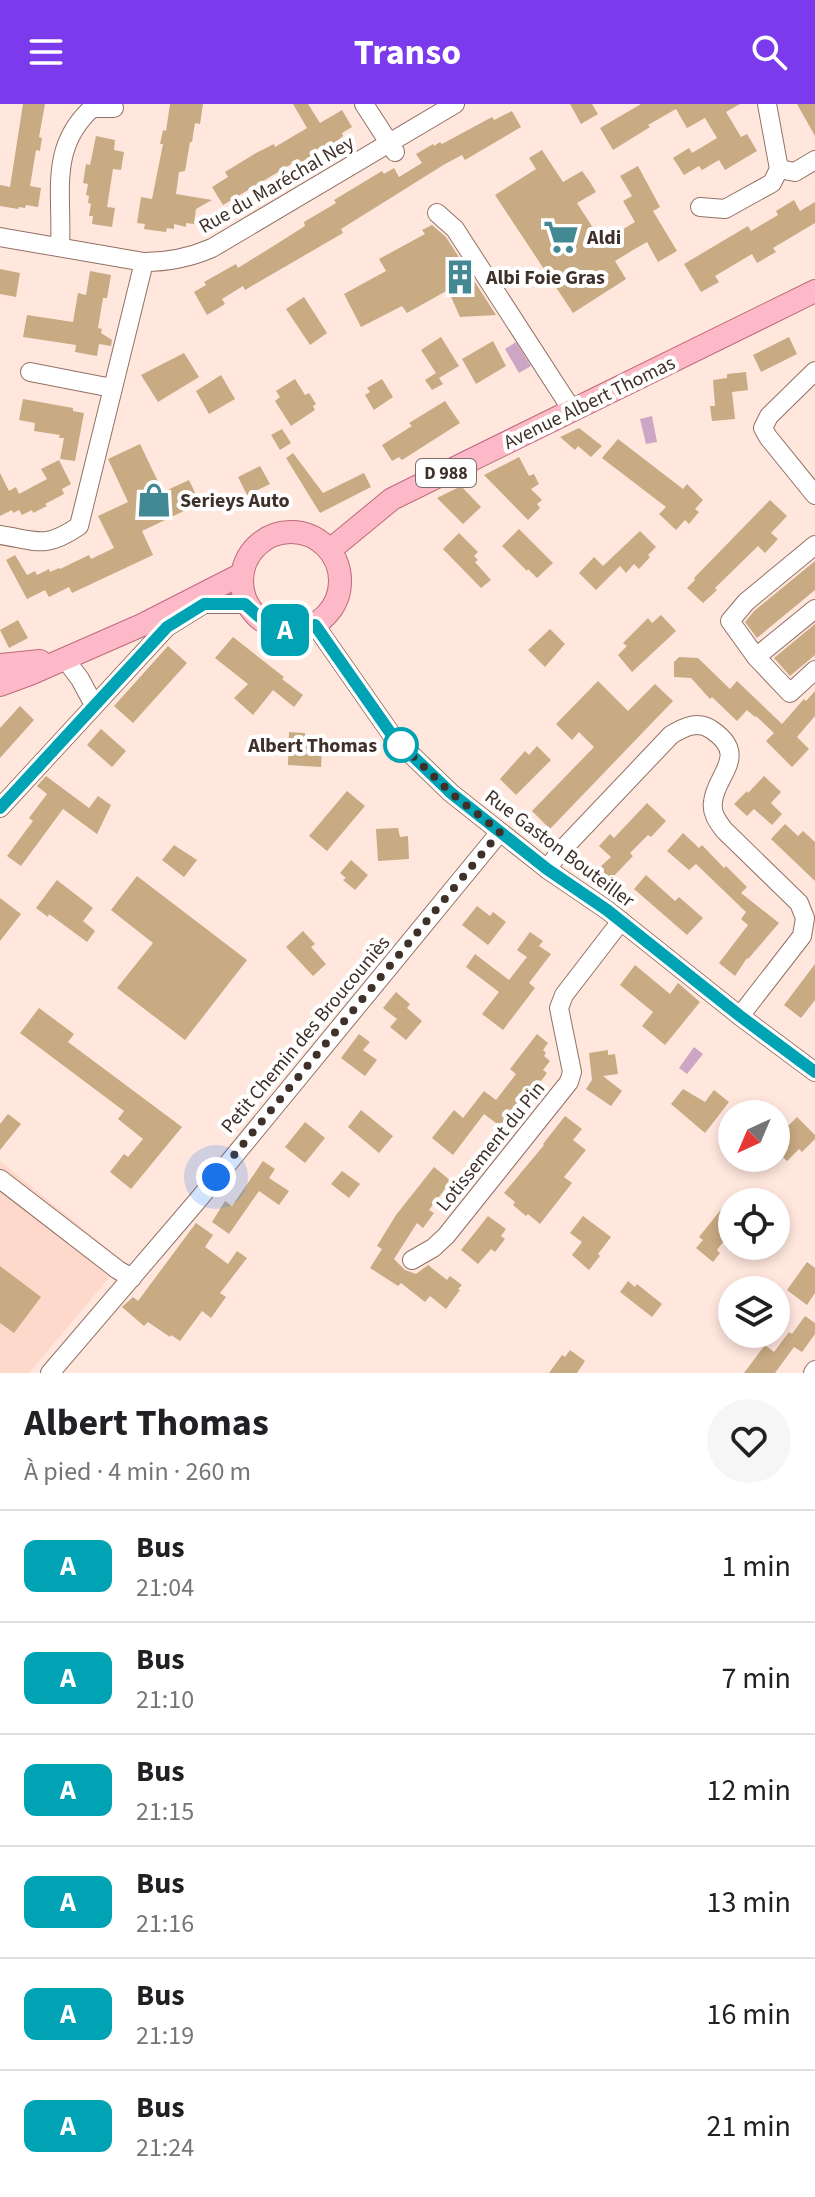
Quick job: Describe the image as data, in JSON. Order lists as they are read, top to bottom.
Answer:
{
  "streets": {
    "main road": ["Avenue Albert Thomas", "D 988"],
    "street": [
      "Rue du Maréchal Ney",
      "Rue Gaston Bouteiller",
      "Petit Chemin des Broucouniès",
      "Lotissement du Pin"
    ]
  },
  "crossings": [
    ["Avenue Albert Thomas", "Rue Gaston Bouteiller"],
    ["Rue Gaston Bouteiller", "Petit Chemin des Broucouniès"],
    ["Rue Gaston Bouteiller", "Lotissement du Pin"]
  ],
  "places": {
    "supermarket": ["Aldi"],
    "building": ["Albi Foie Gras"],
    "shop": ["Serieys Auto"],
    "other": ["Albert Thomas"]
  },
  "lines": ["bus line A"],
  "north": "bottom left",
  "page": {
    "header": "Transo",
    "on_map": "A",
    "heading": ["Albert Thomas", "À pied · 4 min · 260 m"],
    "list": [
      {
        "mark": "A",
        "name": "Bus",
        "note": "21:04",
        "value": "1 min"
      },
      {
        "mark": "A",
        "name": "Bus",
        "note": "21:10",
        "value": "7 min"
      },
      {
        "mark": "A",
        "name": "Bus",
        "note": "21:15",
        "value": "12 min"
      },
      {
        "mark": "A",
        "name": "Bus",
        "note": "21:16",
        "value": "13 min"
      },
      {
        "mark": "A",
        "name": "Bus",
        "note": "21:19",
        "value": "16 min"
      },
      {
        "mark": "A",
        "name": "Bus",
        "note": "21:24",
        "value": "21 min"
      }
    ]
  }
}
